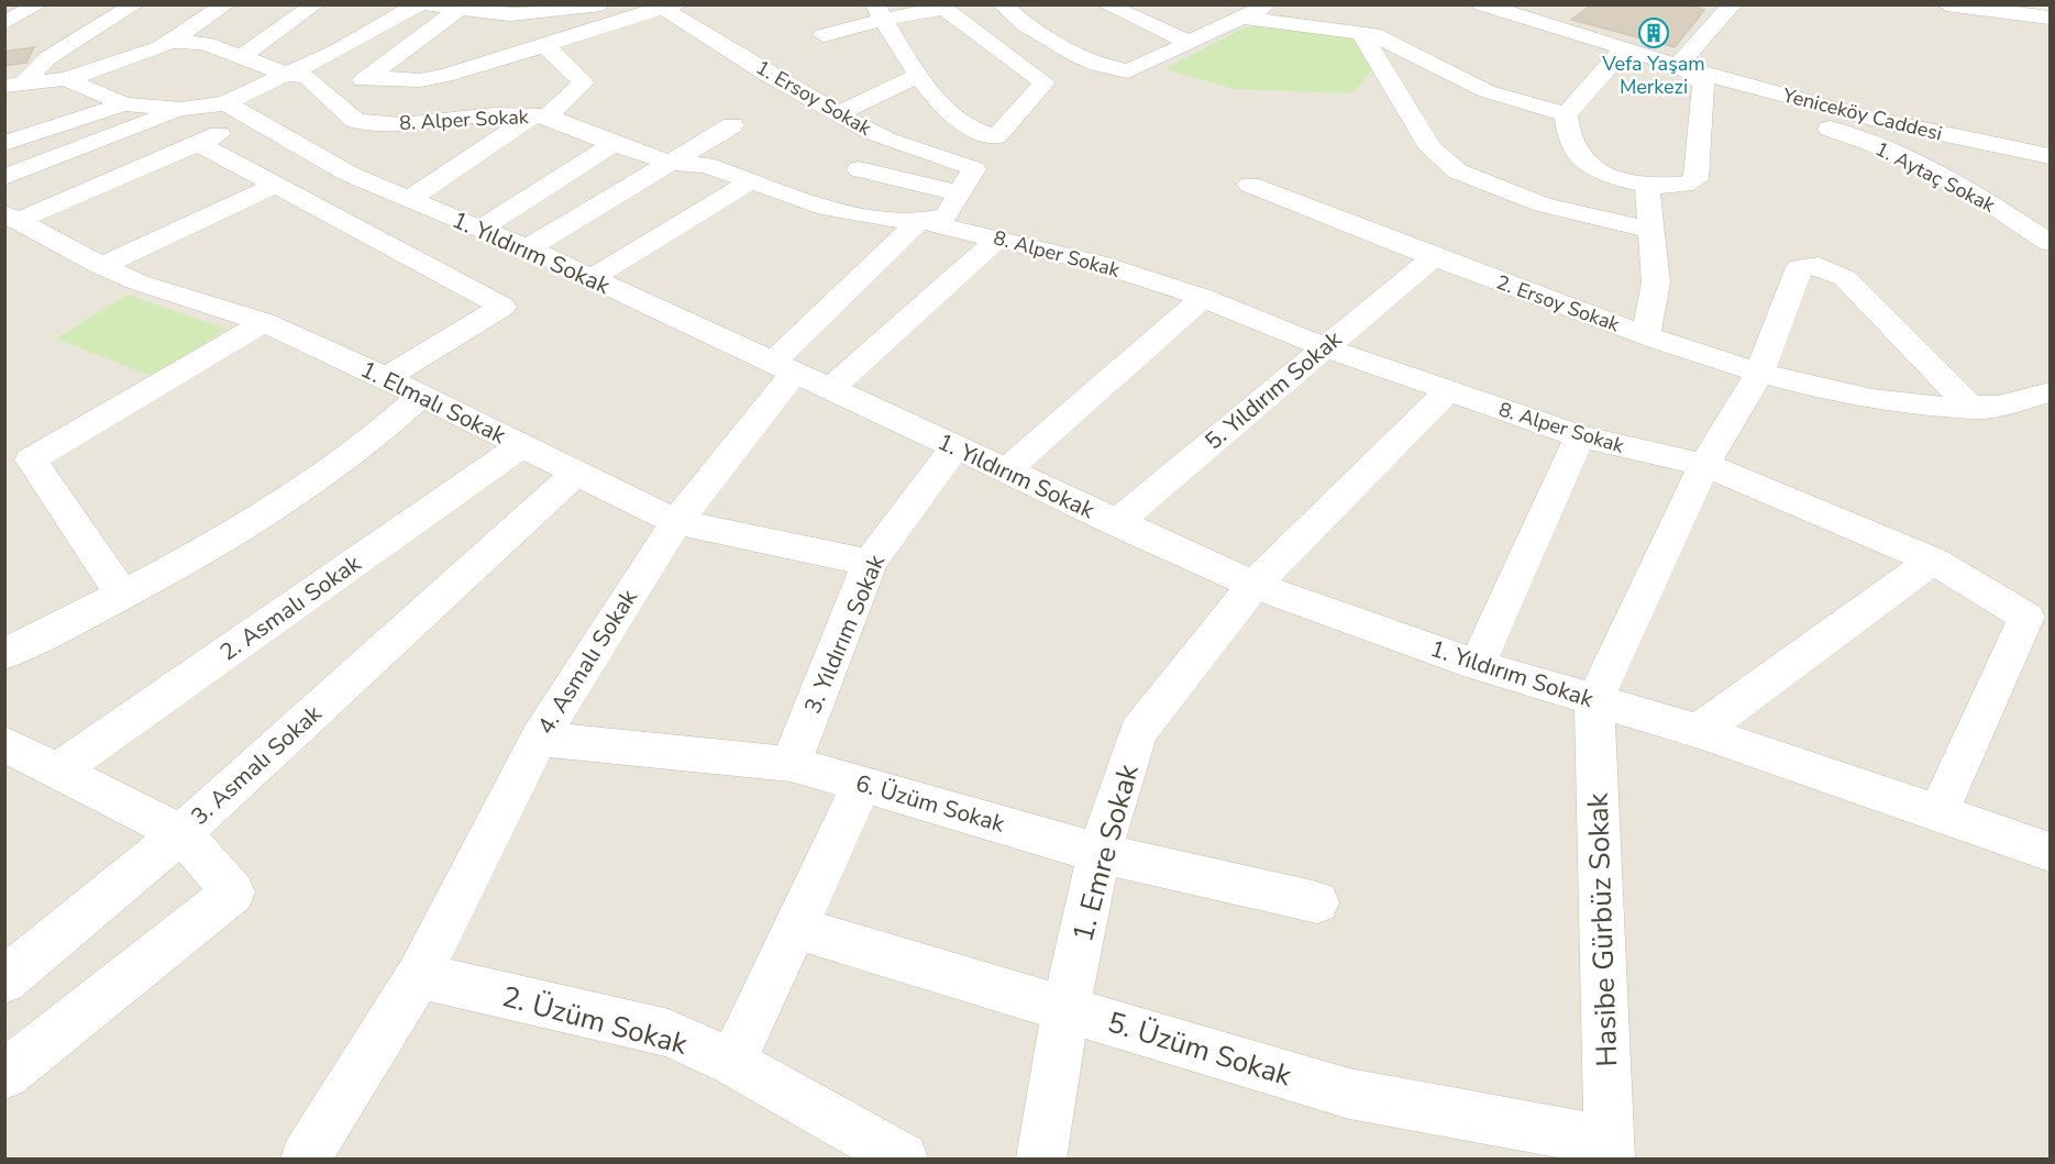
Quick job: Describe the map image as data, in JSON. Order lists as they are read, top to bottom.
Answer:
{
  "streets": {
    "street": [
      "1. Ersoy Sokak",
      "Yeniceköy Caddesi",
      "8. Alper Sokak",
      "1. Aytaç Sokak",
      "1. Yıldırım Sokak",
      "2. Ersoy Sokak",
      "5. Yıldırım Sokak",
      "1. Elmalı Sokak",
      "2. Asmalı Sokak",
      "3. Yıldırım Sokak",
      "4. Asmalı Sokak",
      "3. Asmalı Sokak",
      "6. Üzüm Sokak",
      "1. Emre Sokak",
      "Hasibe Gürbüz Sokak",
      "2. Üzüm Sokak",
      "5. Üzüm Sokak"
    ]
  },
  "crossings": [
    ["Yeniceköy Caddesi", "1. Aytaç Sokak"],
    ["8. Alper Sokak", "1. Yıldırım Sokak"],
    ["8. Alper Sokak", "5. Yıldırım Sokak"],
    ["8. Alper Sokak", "4. Asmalı Sokak"],
    ["8. Alper Sokak", "1. Emre Sokak"],
    ["1. Yıldırım Sokak", "5. Yıldırım Sokak"],
    ["1. Yıldırım Sokak", "3. Yıldırım Sokak"],
    ["1. Yıldırım Sokak", "4. Asmalı Sokak"],
    ["1. Yıldırım Sokak", "1. Emre Sokak"],
    ["1. Yıldırım Sokak", "Hasibe Gürbüz Sokak"],
    ["2. Ersoy Sokak", "5. Yıldırım Sokak"],
    ["1. Elmalı Sokak", "2. Asmalı Sokak"],
    ["1. Elmalı Sokak", "3. Yıldırım Sokak"],
    ["1. Elmalı Sokak", "4. Asmalı Sokak"],
    ["1. Elmalı Sokak", "3. Asmalı Sokak"],
    ["3. Yıldırım Sokak", "6. Üzüm Sokak"],
    ["4. Asmalı Sokak", "6. Üzüm Sokak"],
    ["4. Asmalı Sokak", "2. Üzüm Sokak"],
    ["6. Üzüm Sokak", "1. Emre Sokak"],
    ["1. Emre Sokak", "5. Üzüm Sokak"],
    ["Hasibe Gürbüz Sokak", "5. Üzüm Sokak"]
  ],
  "places": {
    "building": ["Vefa Yaşam Merkezi"]
  }
}
